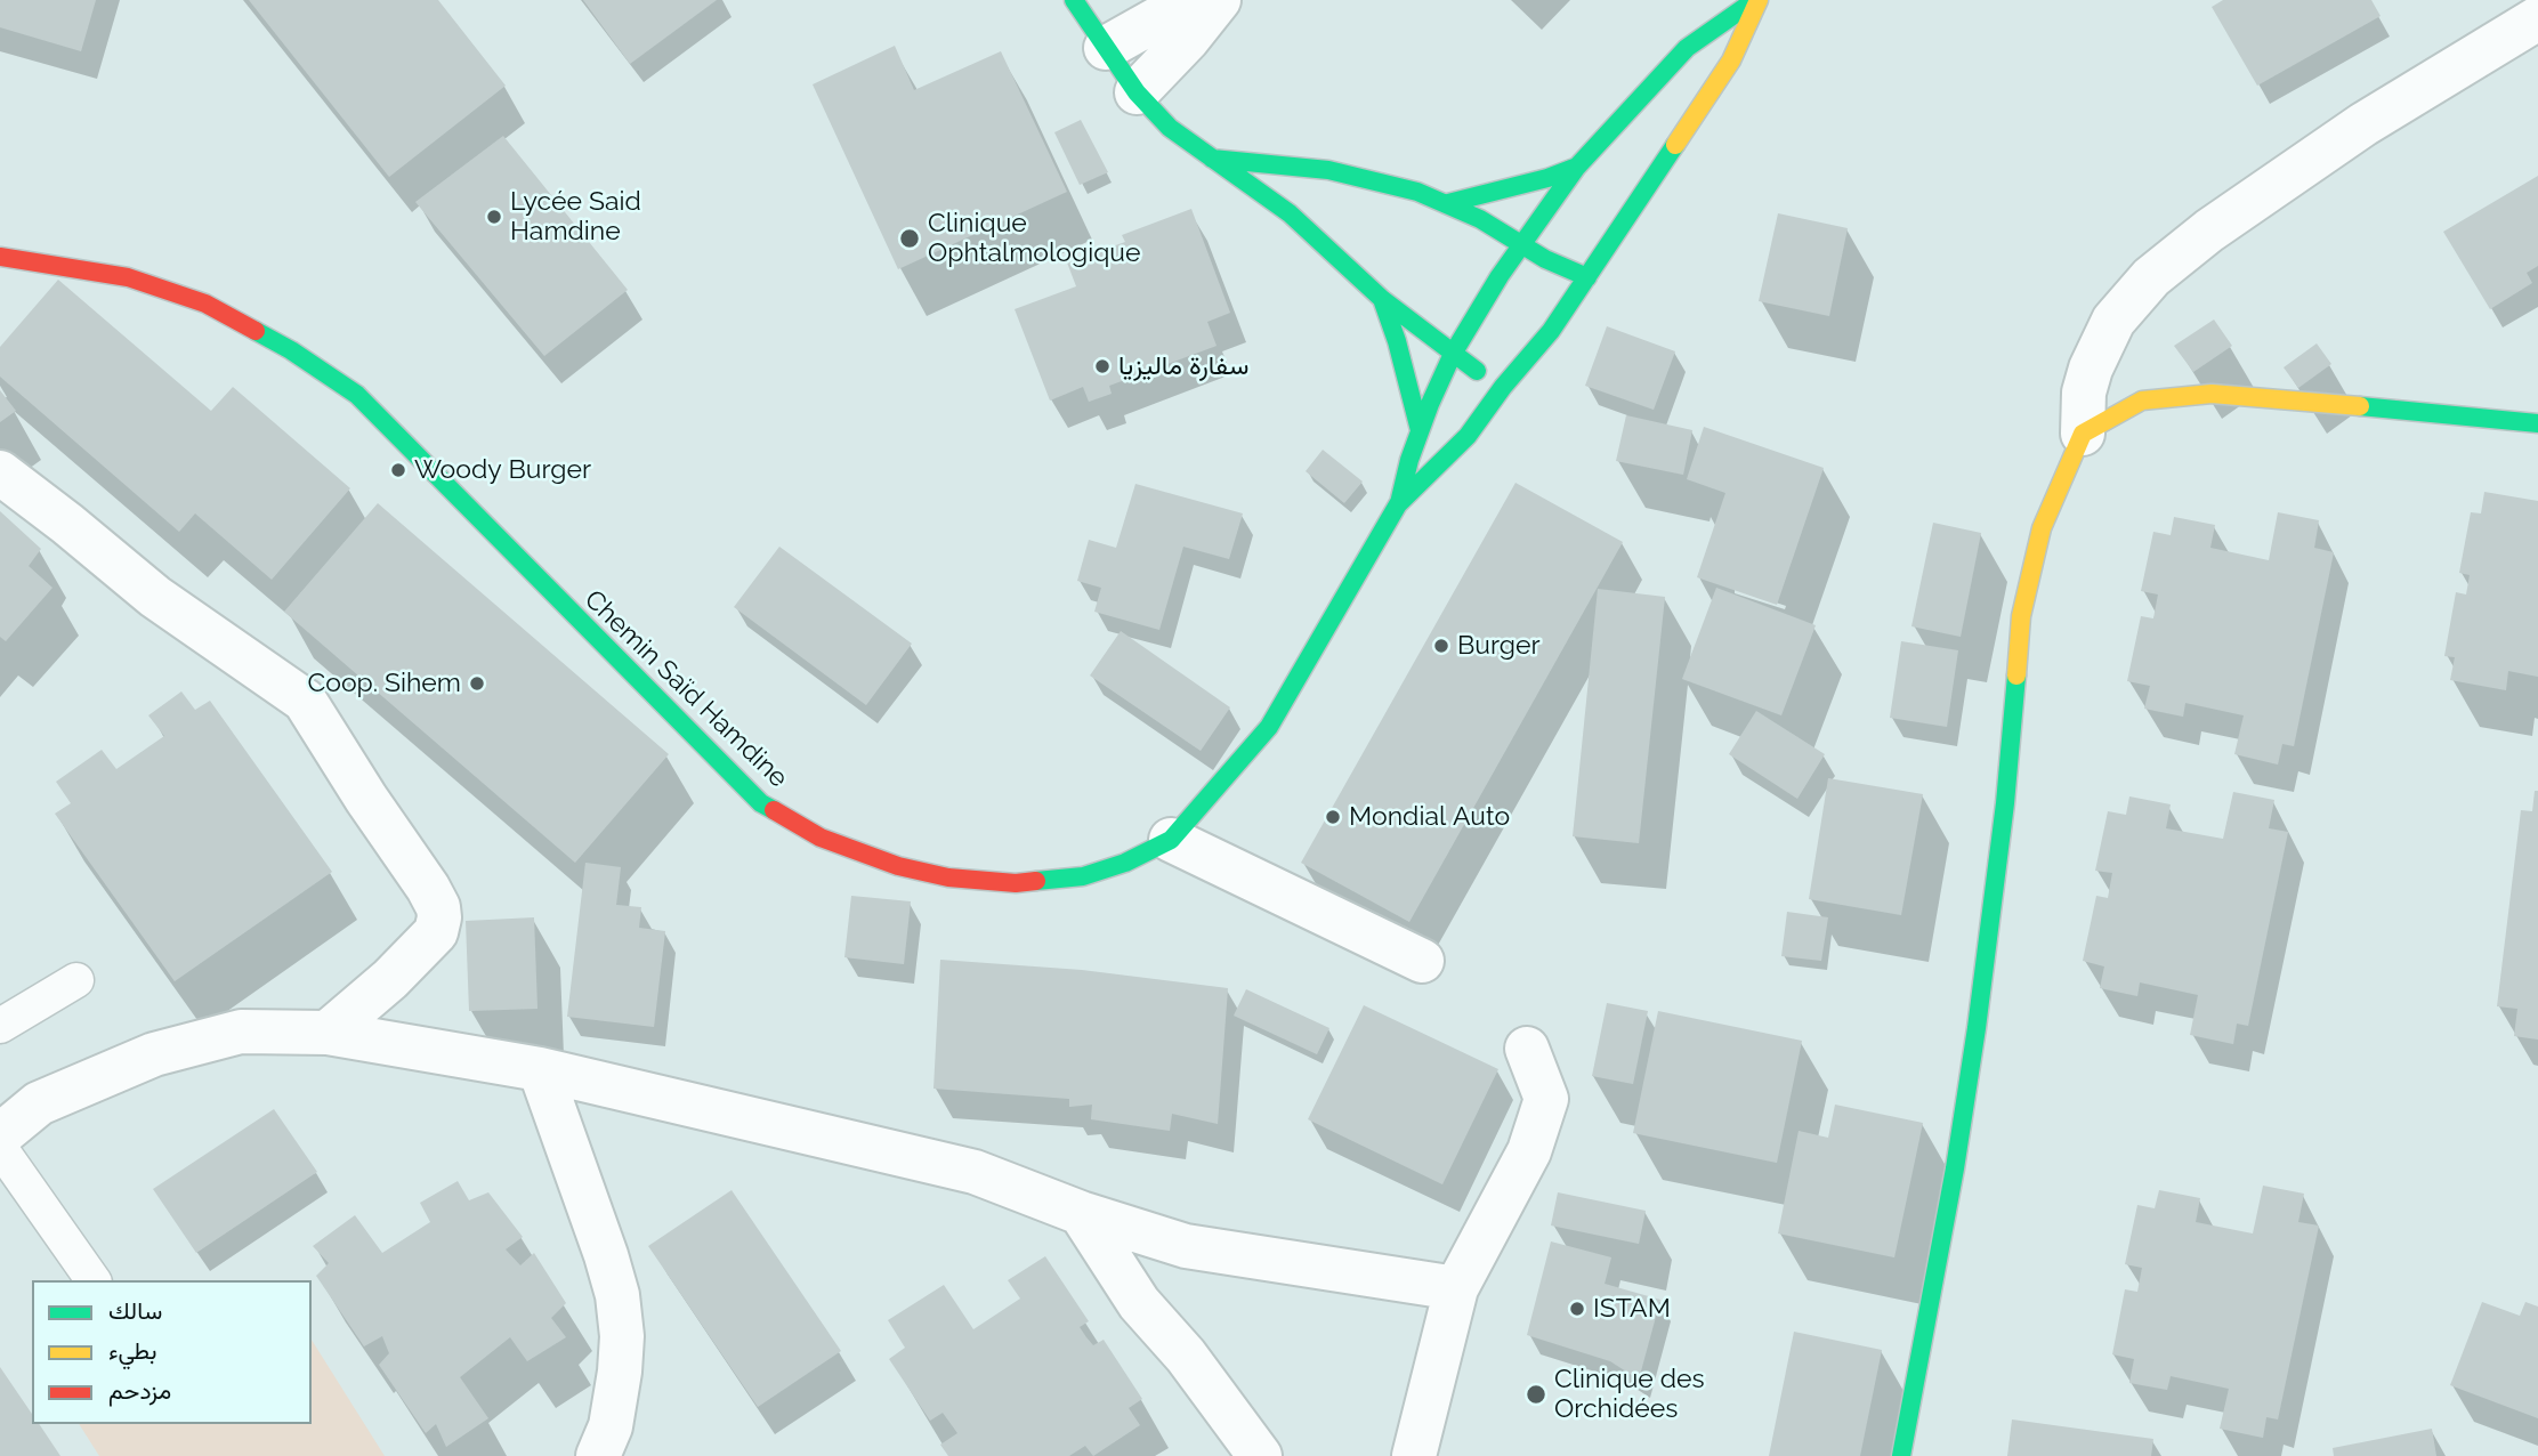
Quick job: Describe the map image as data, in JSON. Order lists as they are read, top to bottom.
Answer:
{
  "streets": {
    "main road": ["Chemin Saïd Hamdine"]
  },
  "places": [
    "Lycée Said Hamdine",
    "Clinique Ophtalmologique",
    "سفارة ماليزيا",
    "Woody Burger",
    "Burger",
    "Coop. Sihem",
    "Mondial Auto",
    "ISTAM",
    "Clinique des Orchidées"
  ],
  "legend": ["سالك", "بطيء", "مزدحم"]
}
